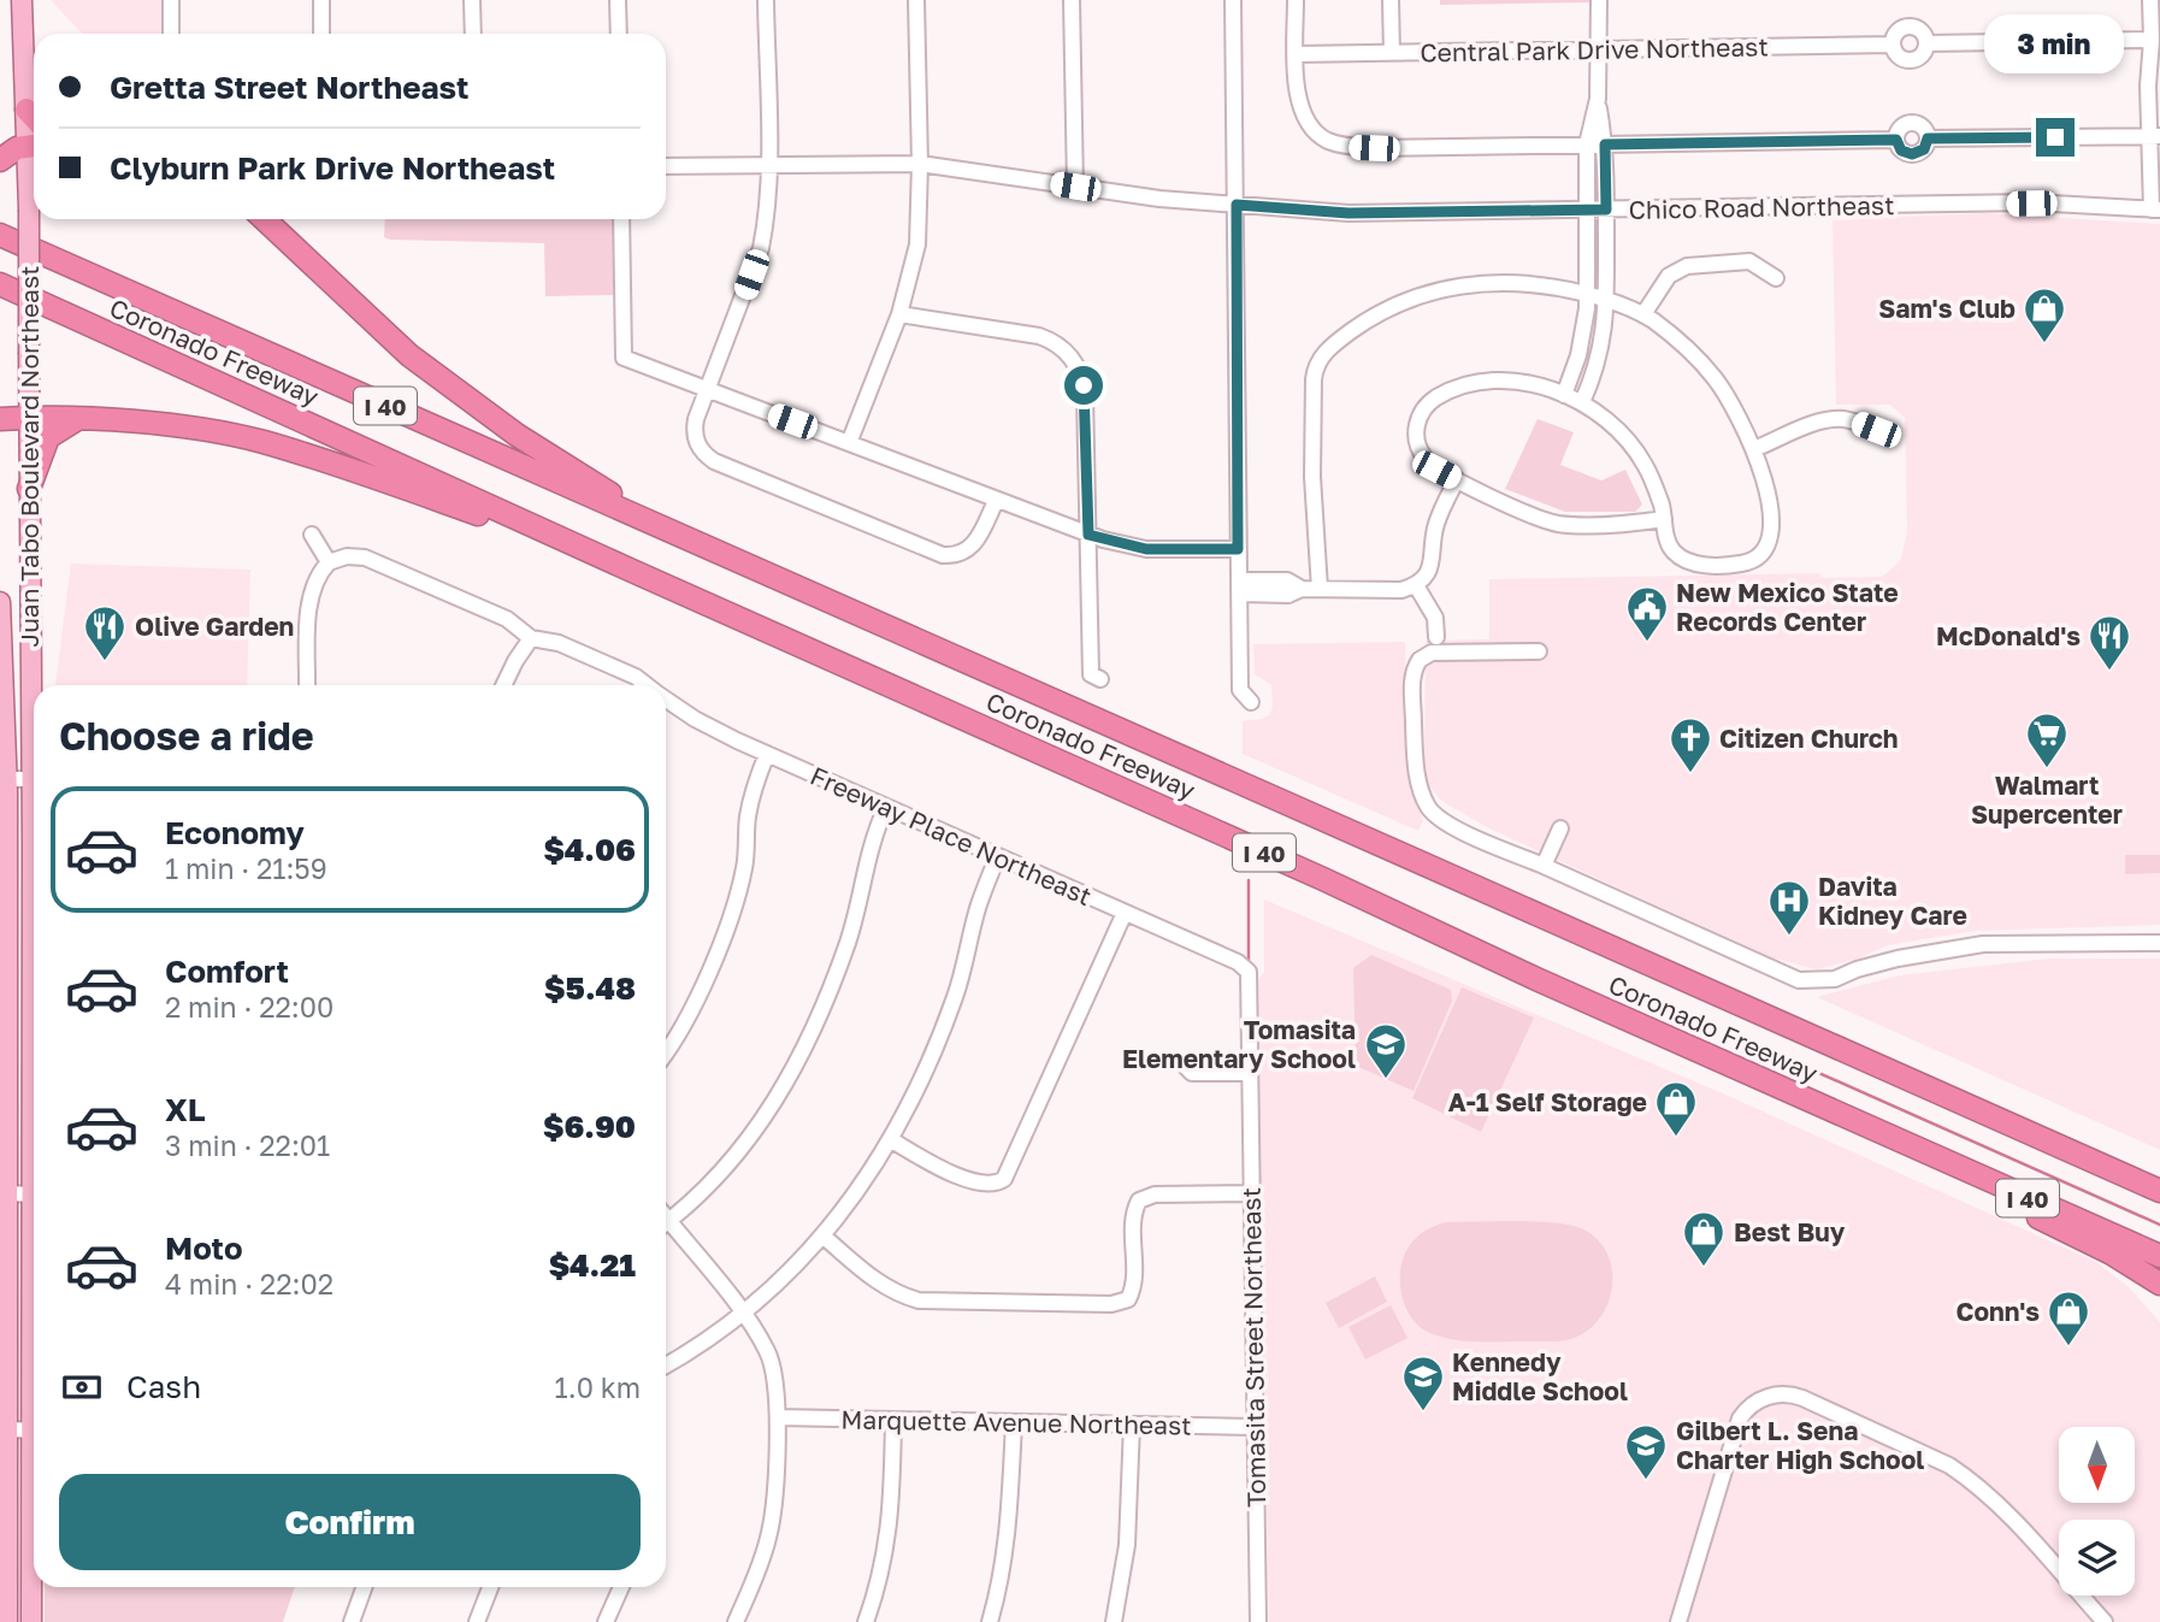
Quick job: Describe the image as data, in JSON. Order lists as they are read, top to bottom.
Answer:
{
  "streets": {
    "highway": ["Coronado Freeway", "I 40"],
    "main road": ["Juan Tabo Boulevard Northeast"],
    "street": [
      "Central Park Drive Northeast",
      "Chico Road Northeast",
      "Freeway Place Northeast",
      "Tomasita Street Northeast",
      "Marquette Avenue Northeast"
    ]
  },
  "crossings": [
    ["Freeway Place Northeast", "Tomasita Street Northeast"],
    ["Tomasita Street Northeast", "Marquette Avenue Northeast"]
  ],
  "places": {
    "shop": [
      "Sam's Club",
      "A-1 Self Storage",
      "Best Buy",
      "Conn's"
    ],
    "public building": ["New Mexico State Records Center"],
    "restaurant": ["Olive Garden", "McDonald's"],
    "supermarket": ["Walmart Supercenter"],
    "church": ["Citizen Church"],
    "hospital": ["Davita Kidney Care"],
    "school or university": ["Tomasita Elementary School", "Kennedy Middle School", "Gilbert L. Sena Charter High School"]
  },
  "north": "bottom",
  "page": {
    "bubble": "3 min",
    "banner": ["Gretta Street Northeast", "Clyburn Park Drive Northeast"],
    "heading": "Choose a ride",
    "list": [
      {
        "name": "Economy",
        "note": "1 min · 21:59",
        "value": "$4.06"
      },
      {
        "name": "Comfort",
        "note": "2 min · 22:00",
        "value": "$5.48"
      },
      {
        "name": "XL",
        "note": "3 min · 22:01",
        "value": "$6.90"
      },
      {
        "name": "Moto",
        "note": "4 min · 22:02",
        "value": "$4.21"
      }
    ],
    "pay": ["Cash", "1.0 km"],
    "buttons": "Confirm"
  }
}
